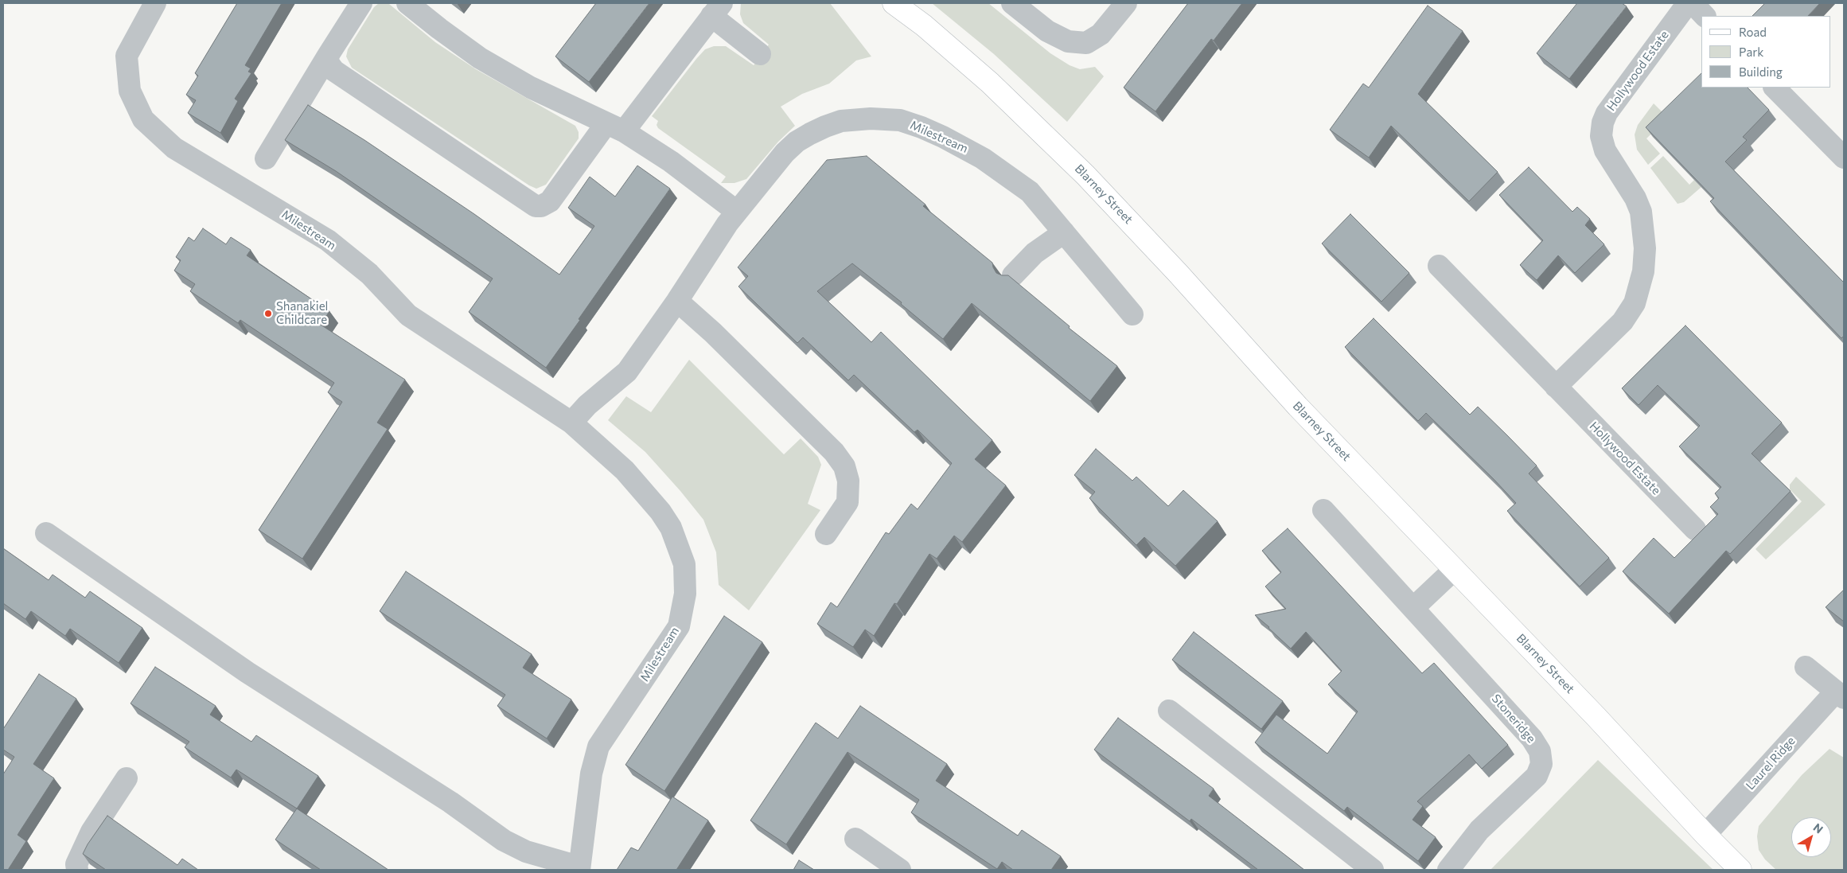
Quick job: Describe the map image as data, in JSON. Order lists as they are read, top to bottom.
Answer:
{
  "streets": {
    "street": [
      "Hollywood Estate",
      "Milestream",
      "Blarney Street",
      "Stoneridge",
      "Laurel Ridge"
    ]
  },
  "crossings": [
    ["Blarney Street", "Laurel Ridge"]
  ],
  "places": ["Shanakiel Childcare"],
  "legend": ["Road", "Park", "Building"],
  "north": "top right"
}
